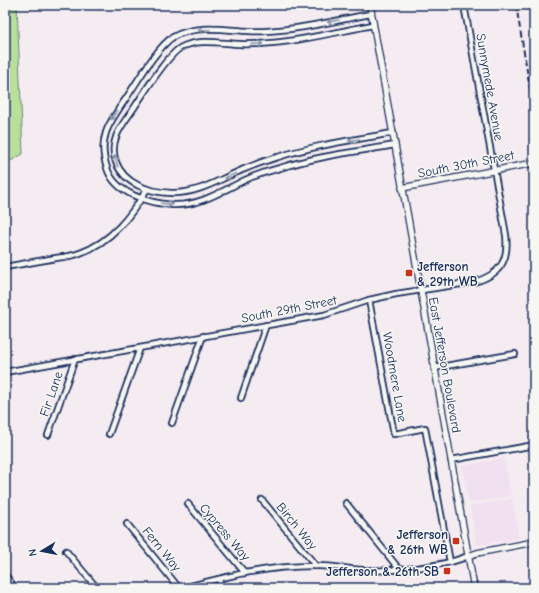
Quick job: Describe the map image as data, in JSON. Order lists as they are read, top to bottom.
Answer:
{
  "streets": {
    "street": [
      "Sunnymede Avenue",
      "South 30th Street",
      "South 29th Street",
      "East Jefferson Boulevard",
      "Woodmere Lane",
      "Fir Lane",
      "Birch Way",
      "Cypress Way",
      "Fern Way"
    ]
  },
  "crossings": [
    ["Sunnymede Avenue", "South 30th Street"],
    ["Sunnymede Avenue", "South 29th Street"],
    ["South 30th Street", "East Jefferson Boulevard"],
    ["South 29th Street", "East Jefferson Boulevard"],
    ["South 29th Street", "Woodmere Lane"],
    ["South 29th Street", "Fir Lane"]
  ],
  "places": {
    "transit": ["Jefferson & 29th WB", "Jefferson & 26th WB", "Jefferson & 26th SB"]
  },
  "north": "left"
}
